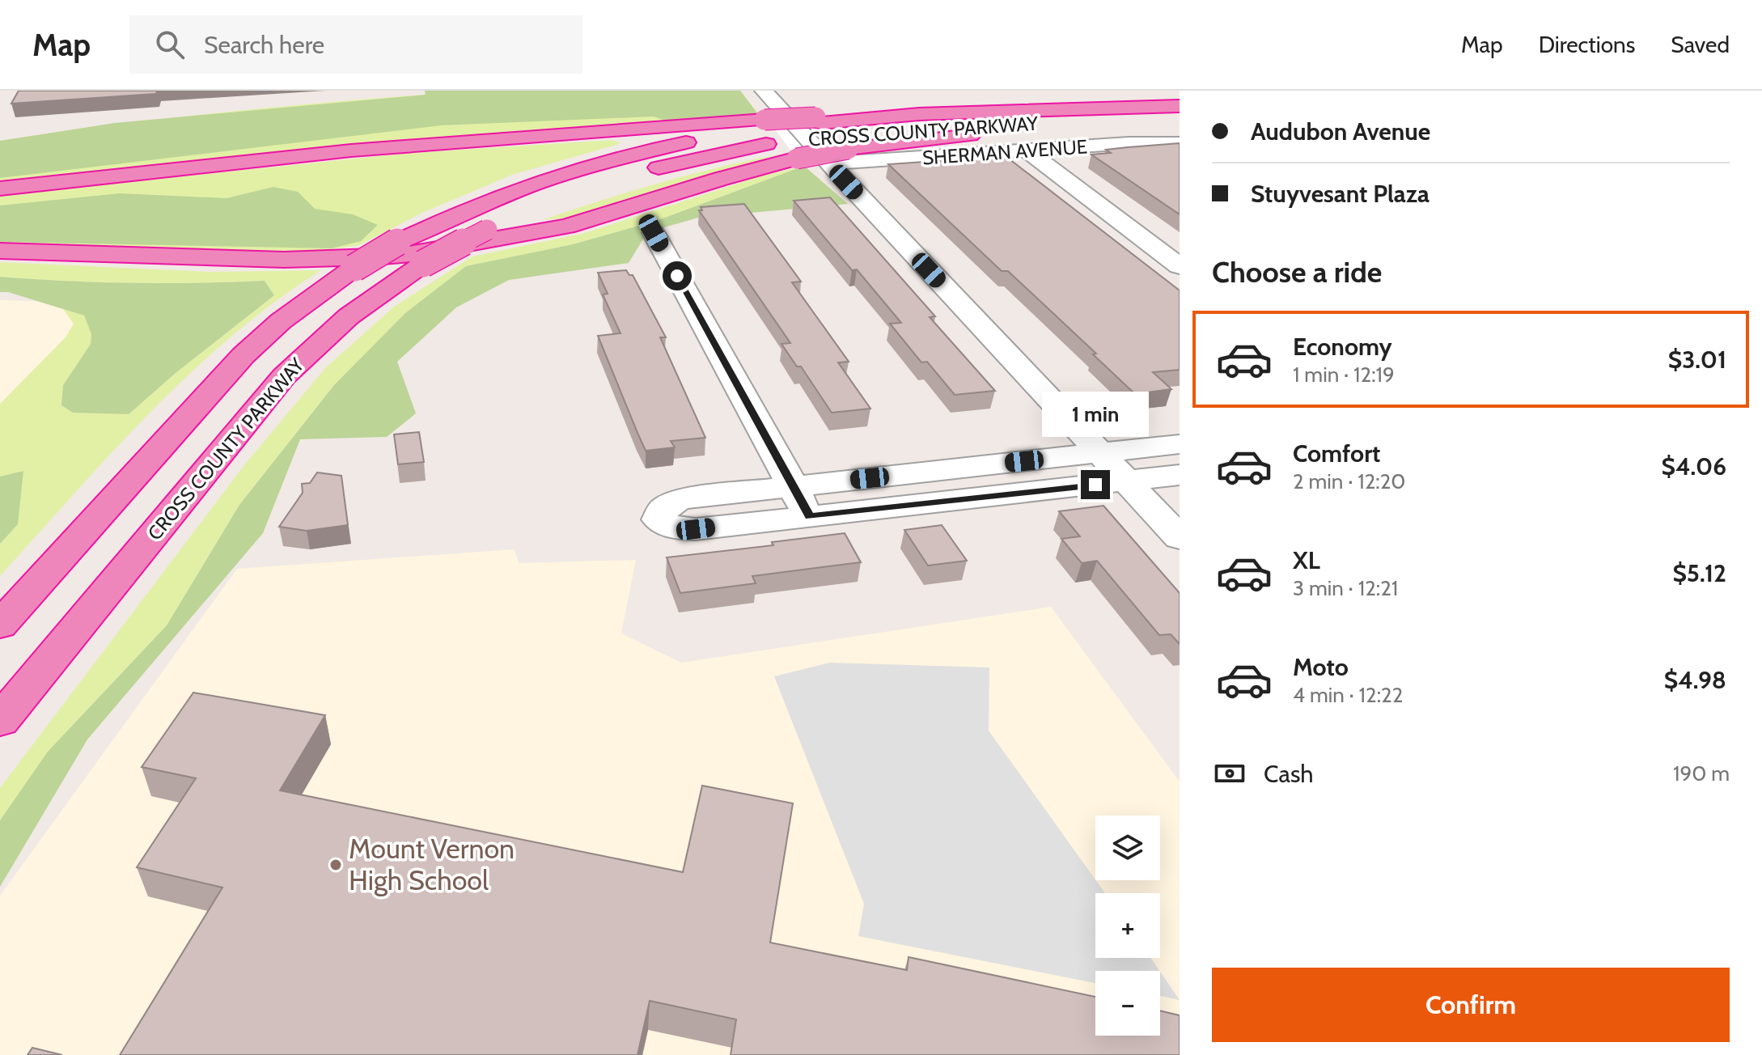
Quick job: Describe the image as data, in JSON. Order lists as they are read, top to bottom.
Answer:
{
  "streets": {
    "highway": ["CROSS COUNTY PARKWAY"],
    "street": ["SHERMAN AVENUE"]
  },
  "crossings": [
    ["CROSS COUNTY PARKWAY", "SHERMAN AVENUE"]
  ],
  "places": ["Mount Vernon High School"],
  "page": {
    "header": "Map",
    "search": "Search here",
    "nav": ["Map", "Directions", "Saved"],
    "banner": ["Audubon Avenue", "Stuyvesant Plaza"],
    "heading": "Choose a ride",
    "list": [
      {
        "name": "Economy",
        "note": "1 min · 12:19",
        "value": "$3.01"
      },
      {
        "name": "Comfort",
        "note": "2 min · 12:20",
        "value": "$4.06"
      },
      {
        "name": "XL",
        "note": "3 min · 12:21",
        "value": "$5.12"
      },
      {
        "name": "Moto",
        "note": "4 min · 12:22",
        "value": "$4.98"
      }
    ],
    "bubble": "1 min",
    "pay": ["Cash", "190 m"],
    "map_buttons": ["+", "−"],
    "buttons": "Confirm"
  }
}
